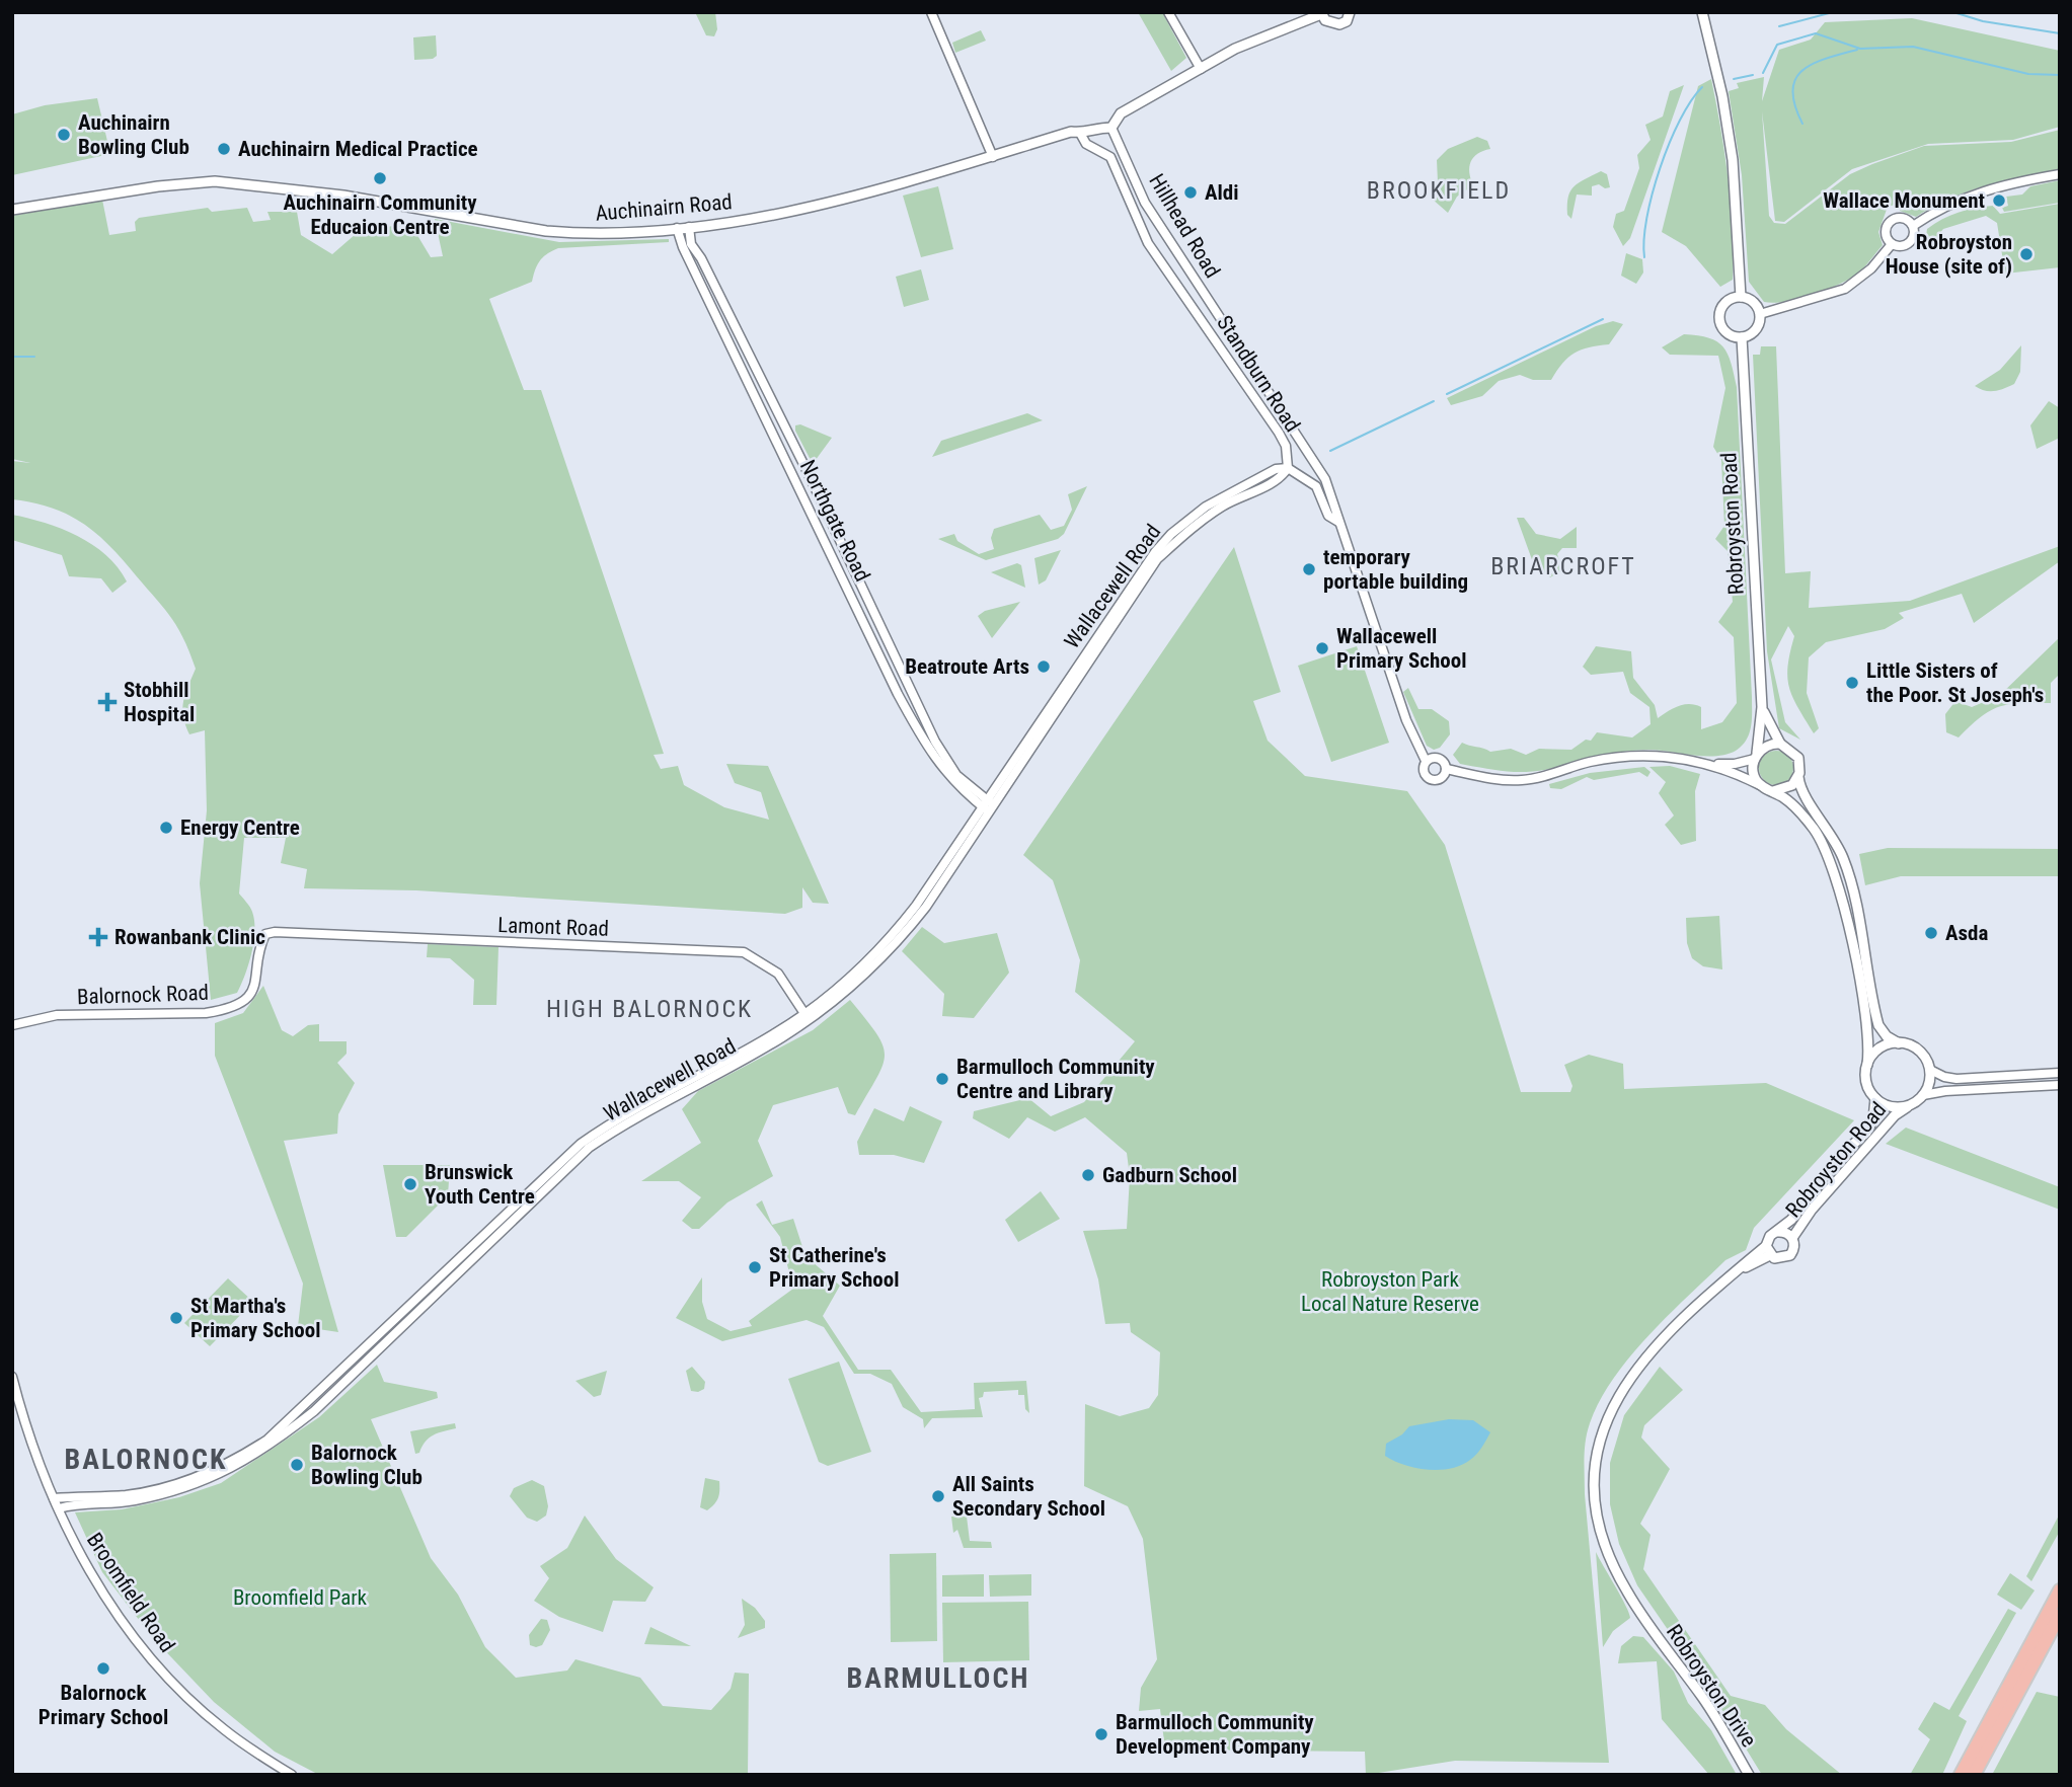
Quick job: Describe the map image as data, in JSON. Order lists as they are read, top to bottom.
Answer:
{
  "streets": {
    "main road": ["Auchinairn Road", "Robroyston Road", "Robroyston Drive"],
    "street": [
      "Hillhead Road",
      "Standburn Road",
      "Northgate Road",
      "Wallacewell Road",
      "Lamont Road",
      "Balornock Road",
      "Broomfield Road"
    ]
  },
  "crossings": [
    ["Auchinairn Road", "Hillhead Road"],
    ["Auchinairn Road", "Standburn Road"],
    ["Auchinairn Road", "Northgate Road"],
    ["Hillhead Road", "Standburn Road"],
    ["Standburn Road", "Wallacewell Road"],
    ["Northgate Road", "Wallacewell Road"],
    ["Robroyston Road", "Robroyston Drive"],
    ["Wallacewell Road", "Lamont Road"],
    ["Wallacewell Road", "Broomfield Road"],
    ["Lamont Road", "Balornock Road"]
  ],
  "districts": [
    "BROOKFIELD",
    "BRIARCROFT",
    "HIGH BALORNOCK",
    "BALORNOCK",
    "BARMULLOCH"
  ],
  "parks": ["Robroyston Park Local Nature Reserve", "Broomfield Park"],
  "places": {
    "other": [
      "Auchinairn Bowling Club",
      "Auchinairn Medical Practice",
      "Auchinairn Community Educaion Centre",
      "Aldi",
      "Wallace Monument",
      "Robroyston House (site of)",
      "temporary portable building",
      "Wallacewell Primary School",
      "Beatroute Arts",
      "Little Sisters of the Poor. St Joseph's",
      "Energy Centre",
      "Asda",
      "Barmulloch Community Centre and Library",
      "Gadburn School",
      "Brunswick Youth Centre",
      "St Catherine's Primary School",
      "St Martha's Primary School",
      "Balornock Bowling Club",
      "All Saints Secondary School",
      "Balornock Primary School",
      "Barmulloch Community Development Company"
    ],
    "health": ["Stobhill Hospital", "Rowanbank Clinic"]
  }
}
